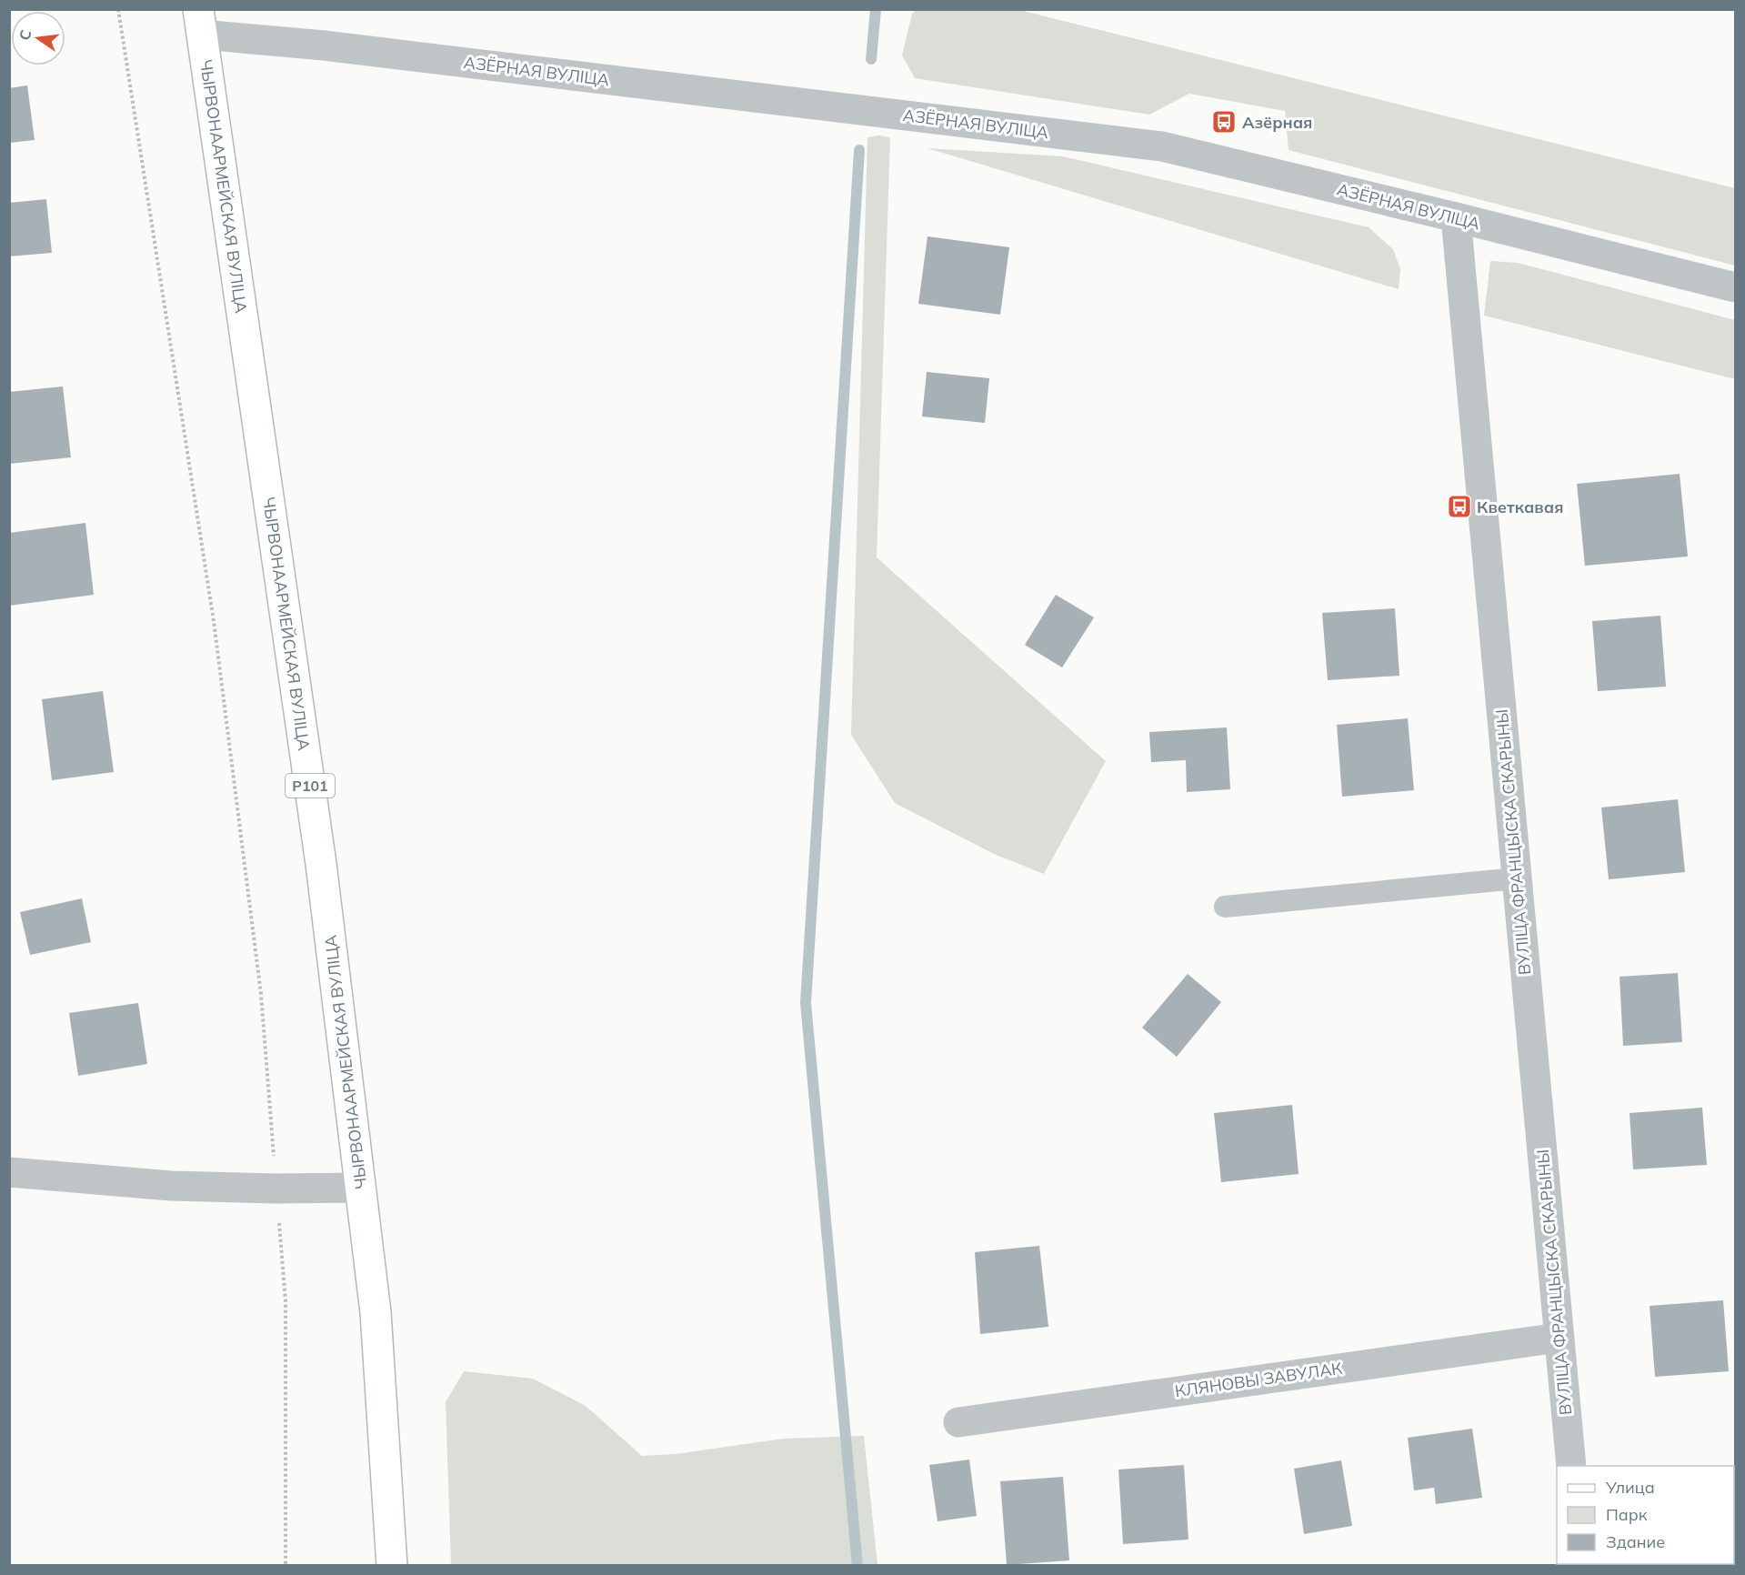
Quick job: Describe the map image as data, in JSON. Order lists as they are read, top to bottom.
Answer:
{
  "streets": {
    "main road": ["ЧЫРВОНААРМЕЙСКАЯ ВУЛІЦА", "Р101"],
    "street": ["АЗЁРНАЯ ВУЛІЦА", "ВУЛІЦА ФРАНЦЫСКА СКАРЫНЫ", "КЛЯНОВЫ ЗАВУЛАК"]
  },
  "crossings": [
    ["АЗЁРНАЯ ВУЛІЦА", "ЧЫРВОНААРМЕЙСКАЯ ВУЛІЦА"],
    ["АЗЁРНАЯ ВУЛІЦА", "ВУЛІЦА ФРАНЦЫСКА СКАРЫНЫ"],
    ["ВУЛІЦА ФРАНЦЫСКА СКАРЫНЫ", "КЛЯНОВЫ ЗАВУЛАК"]
  ],
  "places": {
    "bus stop": ["Азёрная", "Кветкавая"]
  },
  "legend": ["Улица", "Парк", "Здание"],
  "north": "left"
}
